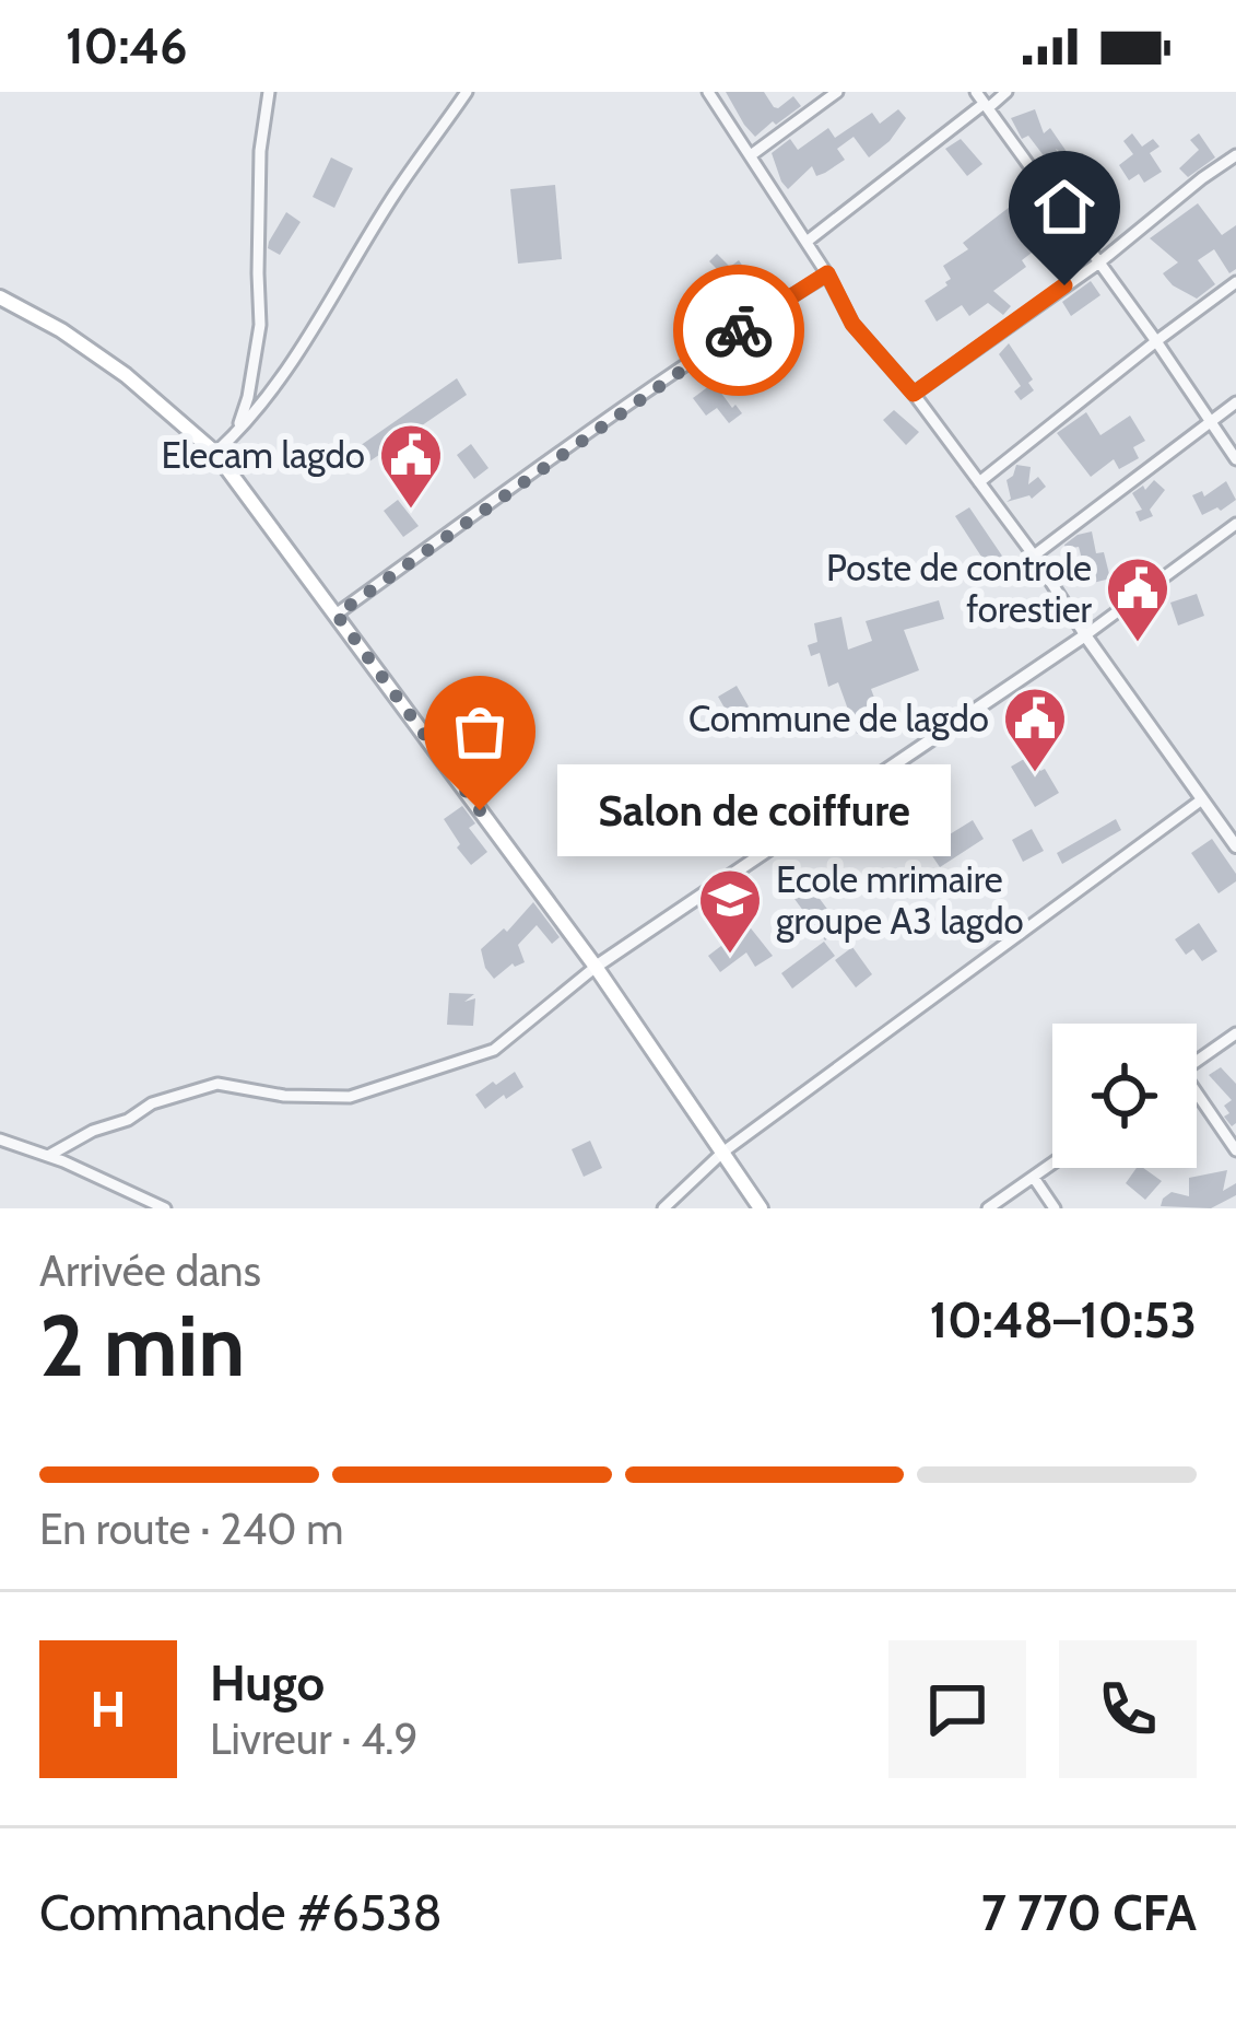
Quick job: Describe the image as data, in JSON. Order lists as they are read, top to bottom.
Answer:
{
  "places": {
    "public building": ["Elecam lagdo", "Poste de controle forestier", "Commune de lagdo"],
    "other": ["Salon de coiffure"],
    "school or university": ["Ecole mrimaire groupe A3 lagdo"]
  },
  "page": {
    "status": "10:46",
    "bubble": "Salon de coiffure",
    "heading": ["2 min", "Arrivée dans", "10:48–10:53"],
    "panel": [
      "Hugo",
      "Livreur · 4.9",
      "Commande #6538",
      "7 770 CFA"
    ],
    "bar": "En route · 240 m",
    "round": "H"
  }
}
